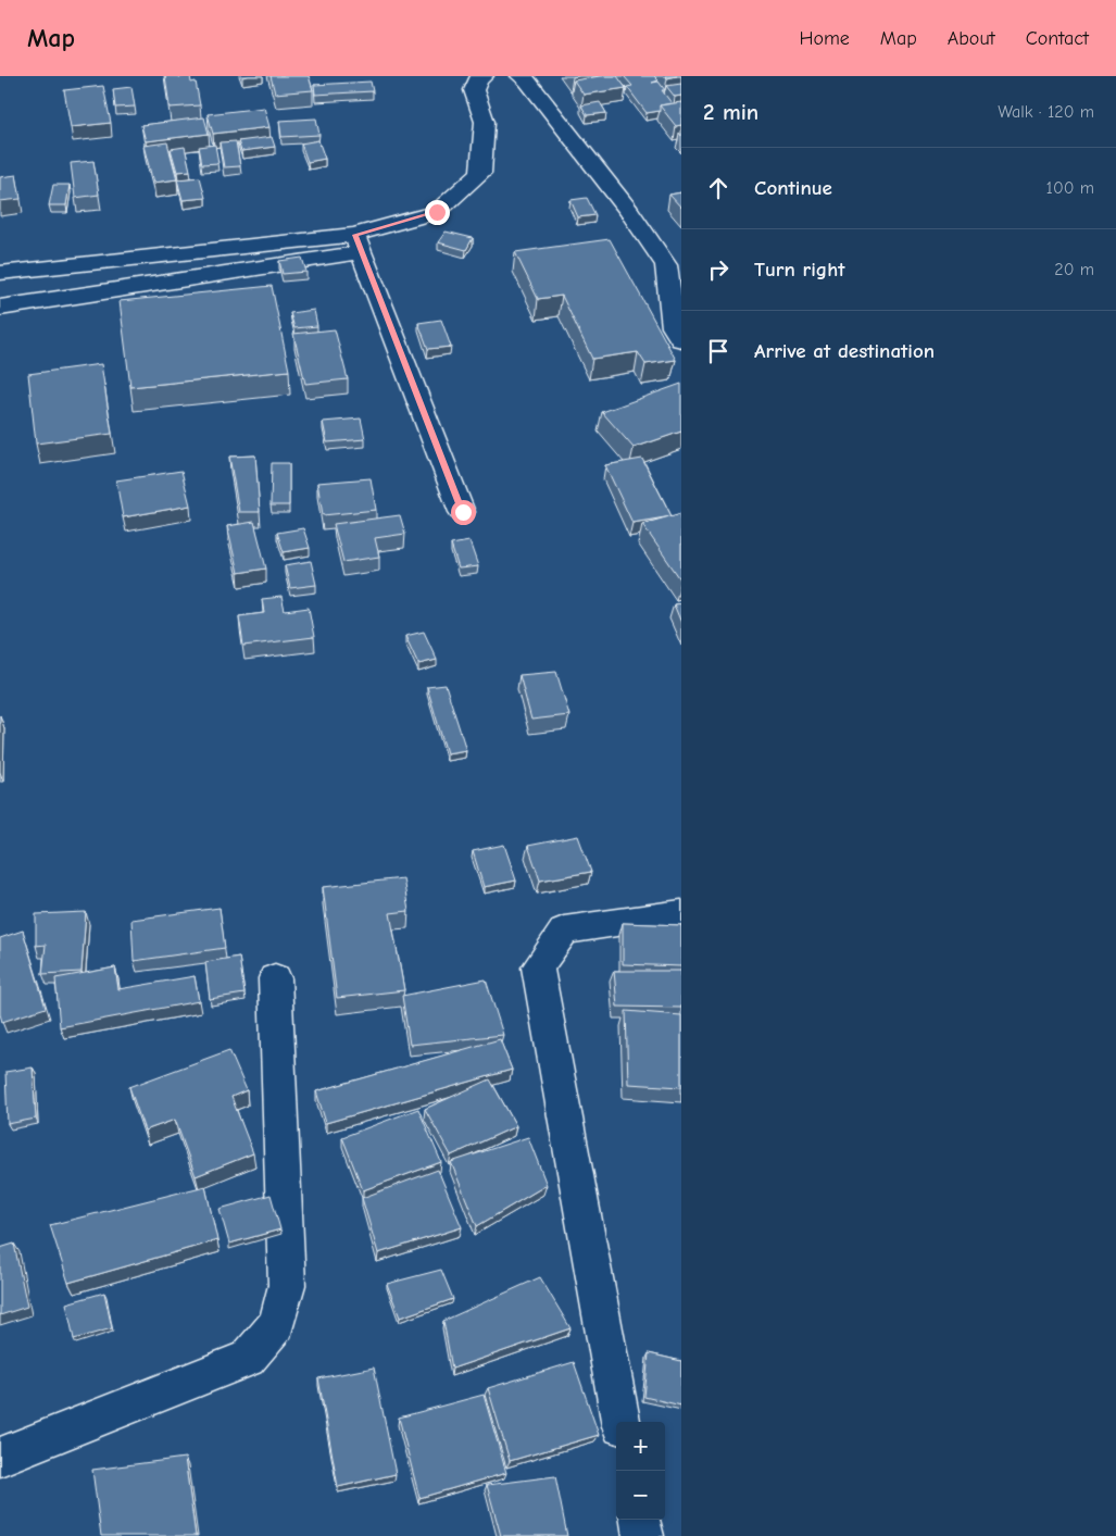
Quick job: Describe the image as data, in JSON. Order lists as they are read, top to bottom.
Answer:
{
  "page": {
    "header": "Map",
    "nav": [
      "Home",
      "Map",
      "About",
      "Contact"
    ],
    "heading": ["2 min", "Walk · 120 m"],
    "list": [
      ["Continue", "100 m"],
      ["Turn right", "20 m"],
      "Arrive at destination"
    ],
    "map_buttons": ["+", "−"]
  }
}
